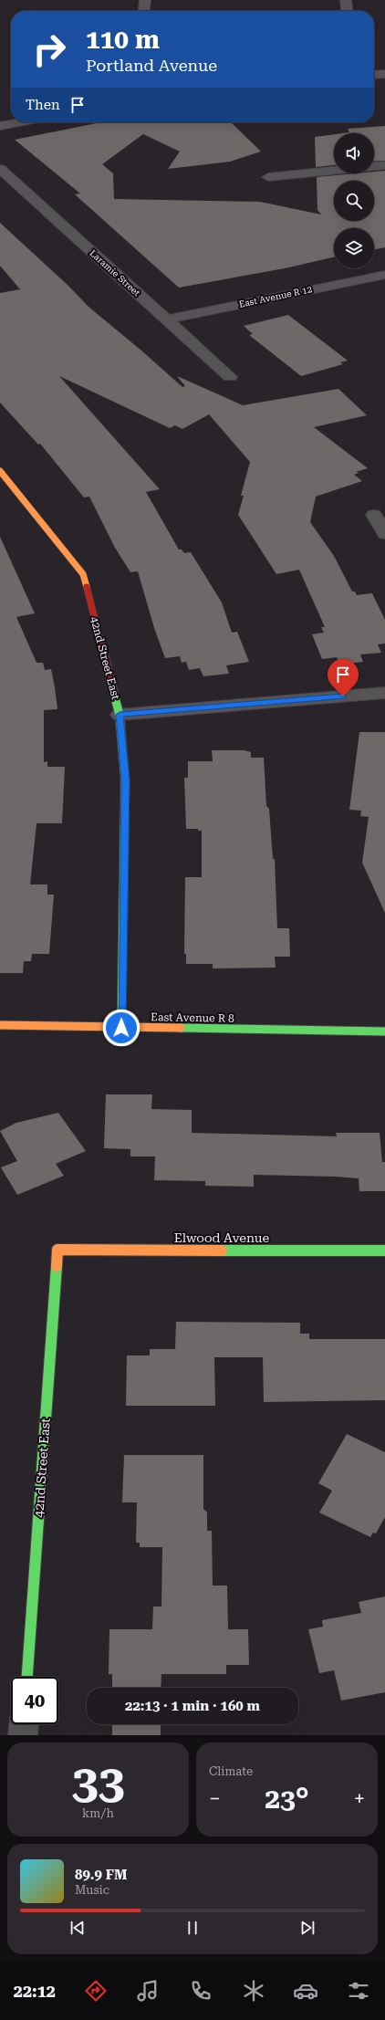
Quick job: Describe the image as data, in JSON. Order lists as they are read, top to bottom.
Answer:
{
  "streets": {
    "street": [
      "Laramie Street",
      "East Avenue R 12",
      "42nd Street East",
      "East Avenue R 8",
      "Elwood Avenue"
    ]
  },
  "crossings": [
    ["Laramie Street", "East Avenue R 12"],
    ["42nd Street East", "East Avenue R 8"],
    ["42nd Street East", "Elwood Avenue"]
  ],
  "page": {
    "turn": ["110 m", "Portland Avenue"],
    "then": "Then",
    "limit": "40",
    "trip": "22:13 · 1 min · 160 m",
    "tile": [
      ["33", "km/h"],
      "Climate"
    ],
    "heat": ["−", "23°", "+"],
    "song": ["89.9 FM", "Music"],
    "tabs": "22:12"
  }
}
